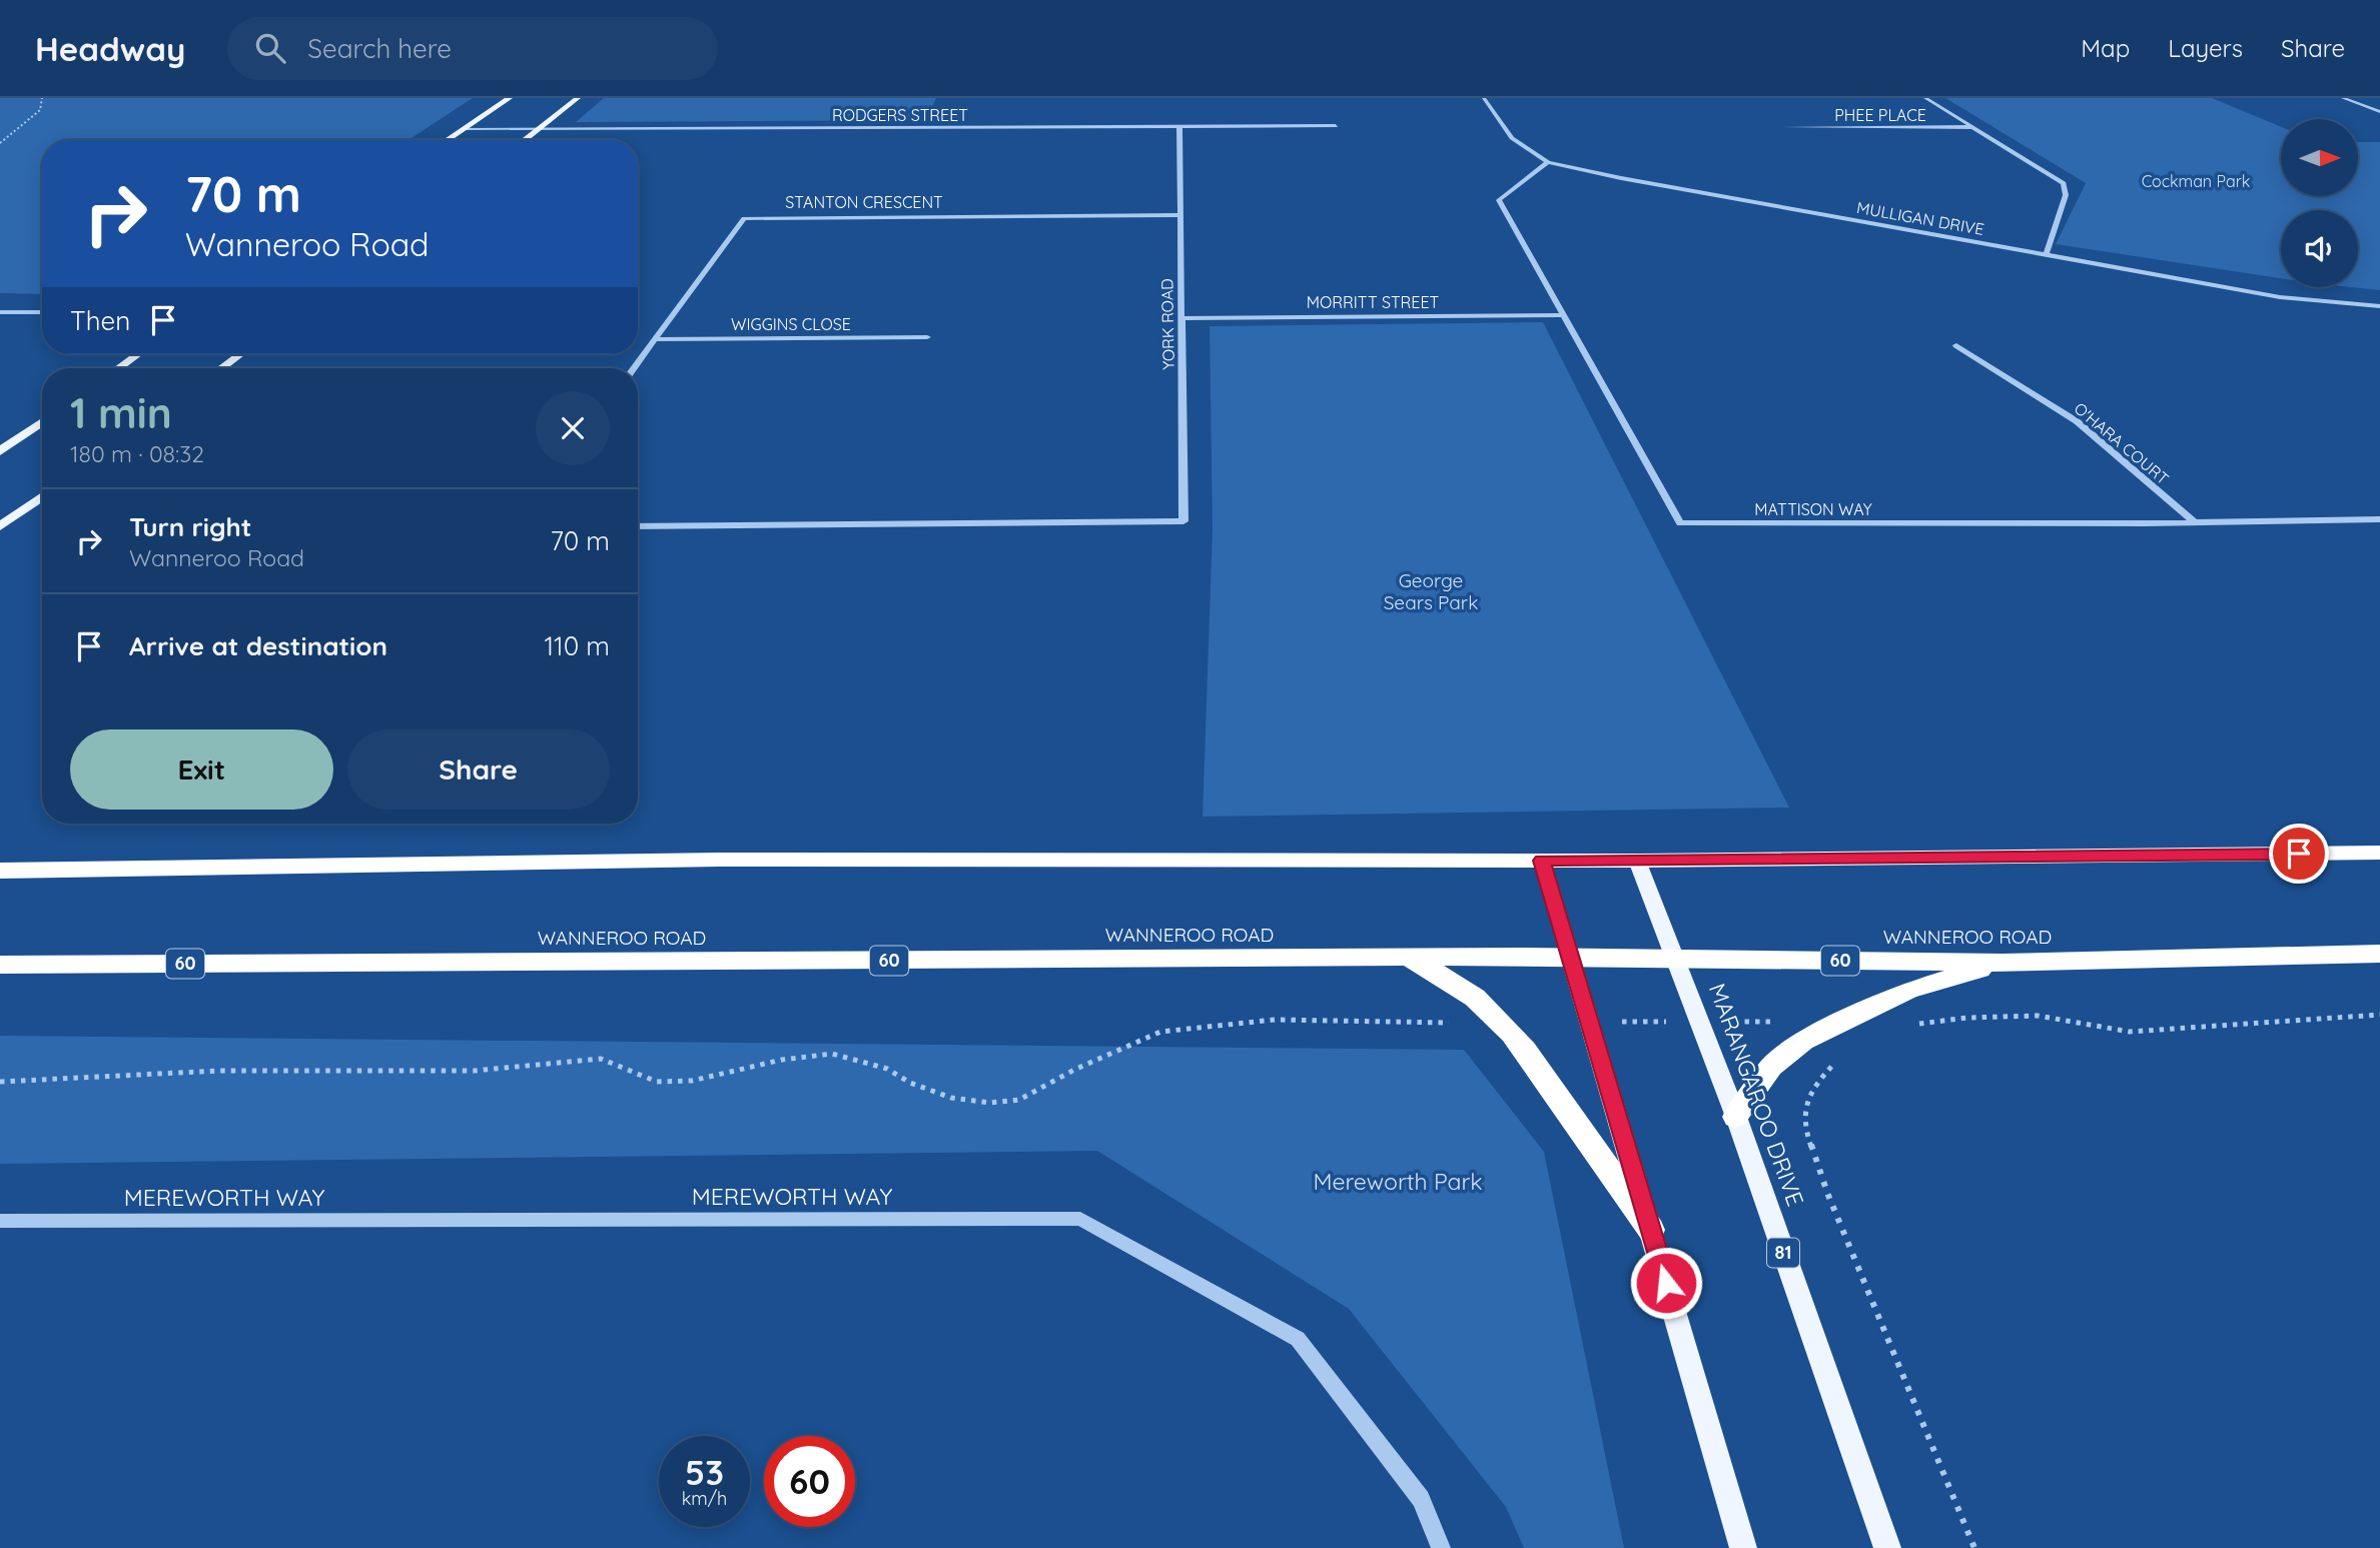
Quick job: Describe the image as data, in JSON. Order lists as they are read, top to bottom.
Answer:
{
  "streets": {
    "highway": ["WANNEROO ROAD", "60"],
    "main road": ["MARANGAROO DRIVE", "81"],
    "street": [
      "RODGERS STREET",
      "PHEE PLACE",
      "STANTON CRESCENT",
      "MULLIGAN DRIVE",
      "MORRITT STREET",
      "WIGGINS CLOSE",
      "YORK ROAD",
      "O'HARA COURT",
      "MATTISON WAY",
      "MEREWORTH WAY"
    ]
  },
  "crossings": [
    ["RODGERS STREET", "YORK ROAD"],
    ["STANTON CRESCENT", "WIGGINS CLOSE"],
    ["STANTON CRESCENT", "YORK ROAD"],
    ["MULLIGAN DRIVE", "MATTISON WAY"],
    ["MORRITT STREET", "YORK ROAD"],
    ["MORRITT STREET", "MATTISON WAY"],
    ["O'HARA COURT", "MATTISON WAY"],
    ["WANNEROO ROAD", "MARANGAROO DRIVE"]
  ],
  "parks": ["Cockman Park", "George Sears Park", "Mereworth Park"],
  "north": "right",
  "page": {
    "header": "Headway",
    "search": "Search here",
    "nav": ["Map", "Layers", "Share"],
    "turn": ["70 m", "Wanneroo Road"],
    "then": "Then",
    "heading": ["1 min", "180 m · 08:32"],
    "list": [
      {
        "name": "Turn right",
        "note": "Wanneroo Road",
        "value": "70 m"
      },
      {
        "name": "Arrive at destination",
        "value": "110 m"
      }
    ],
    "buttons": ["Exit", "Share"],
    "speed": "53 km/h",
    "limit": "60"
  }
}
